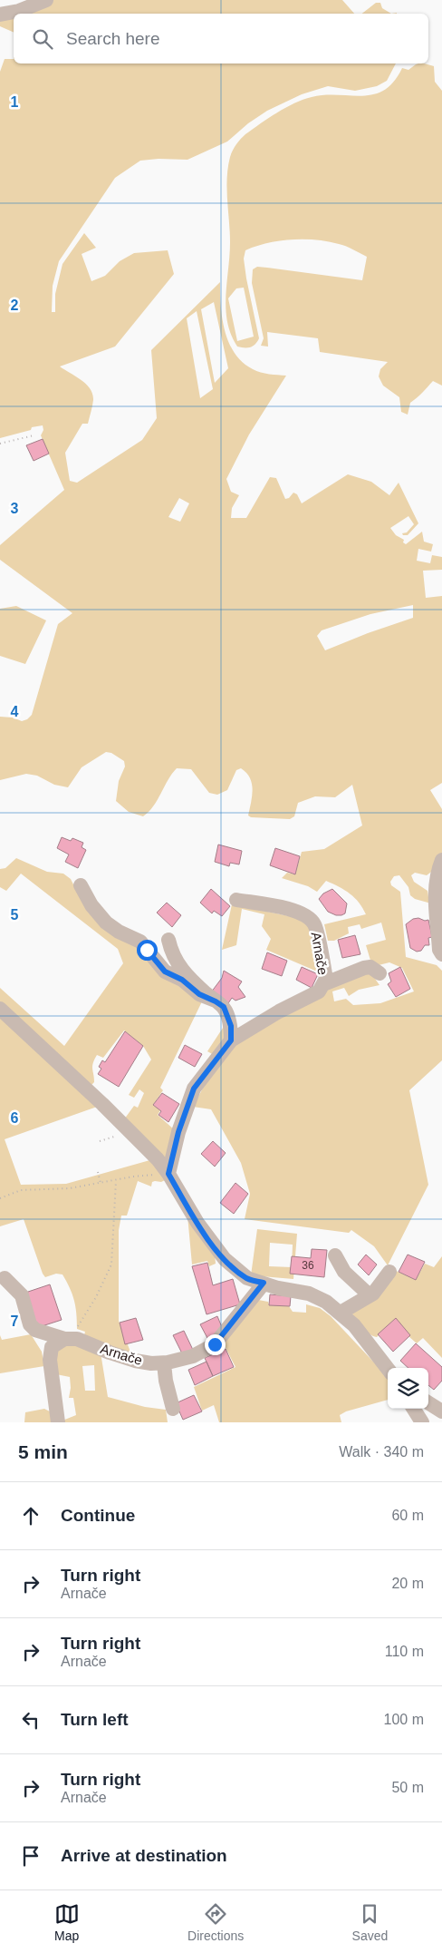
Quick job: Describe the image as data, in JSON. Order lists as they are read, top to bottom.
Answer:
{
  "streets": {
    "street": ["Arnače"]
  },
  "house_numbers": ["36"],
  "page": {
    "search": "Search here",
    "heading": ["5 min", "Walk · 340 m"],
    "list": [
      ["Continue", "60 m"],
      ["Turn right", "Arnače", "20 m"],
      ["Turn right", "Arnače", "110 m"],
      ["Turn left", "100 m"],
      ["Turn right", "Arnače", "50 m"],
      "Arrive at destination"
    ],
    "nav": ["Map", "Directions", "Saved"]
  },
  "grid": {
    "rows": [
      "1",
      "2",
      "3",
      "4",
      "5",
      "6",
      "7"
    ]
  }
}
